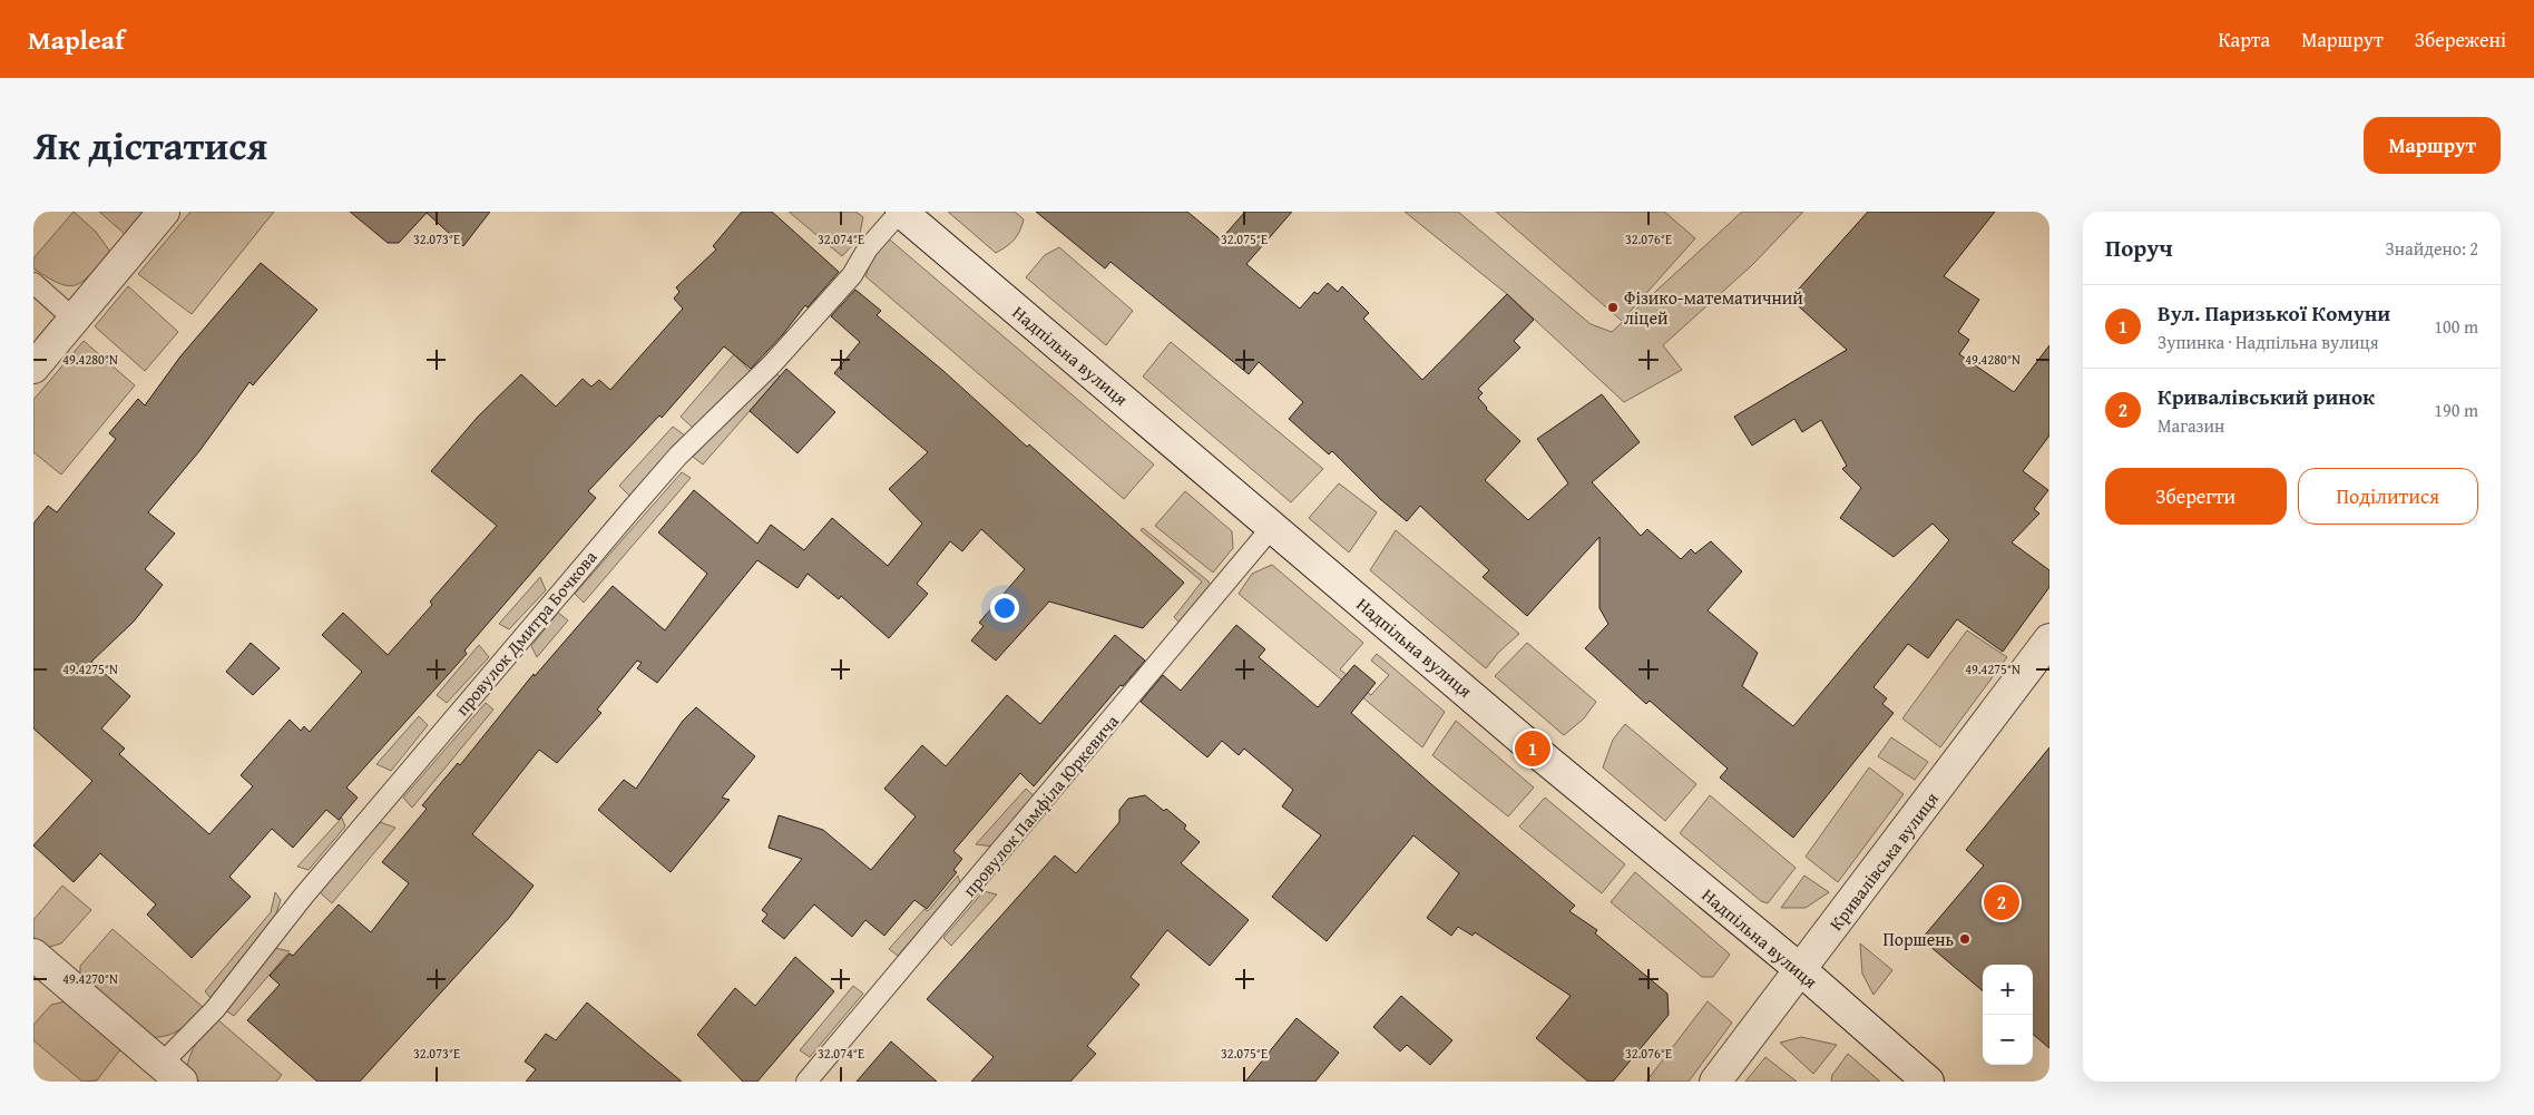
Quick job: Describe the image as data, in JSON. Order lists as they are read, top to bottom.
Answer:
{
  "streets": {
    "main road": ["Надпільна вулиця", "Кривалівська вулиця"],
    "lane": ["провулок Дмитра Бочкова", "провулок Памфіла Юркевича"]
  },
  "crossings": [
    ["Надпільна вулиця", "провулок Дмитра Бочкова"],
    ["Надпільна вулиця", "провулок Памфіла Юркевича"],
    ["Надпільна вулиця", "Кривалівська вулиця"]
  ],
  "places": ["Фізико-математичний ліцей", "Поршень"],
  "page": {
    "header": "Mapleaf",
    "nav": ["Карта", "Маршрут", "Збережені"],
    "title": "Як дістатися",
    "buttons": [
      "Маршрут",
      ["Зберегти", "Поділитися"]
    ],
    "heading": ["Поруч", "Знайдено: 2"],
    "list": [
      {
        "mark": "1",
        "name": "Вул. Паризької Комуни",
        "note": "Зупинка · Надпільна вулиця",
        "value": "100 m"
      },
      {
        "mark": "2",
        "name": "Кривалівський ринок",
        "note": "Магазин",
        "value": "190 m"
      }
    ],
    "pins": ["1", "2"],
    "map_buttons": ["+", "−"]
  },
  "coordinates": [
    "32.073°E",
    "32.074°E",
    "32.075°E",
    "32.076°E",
    "49.4280°N",
    "49.4275°N",
    "49.4270°N"
  ]
}
